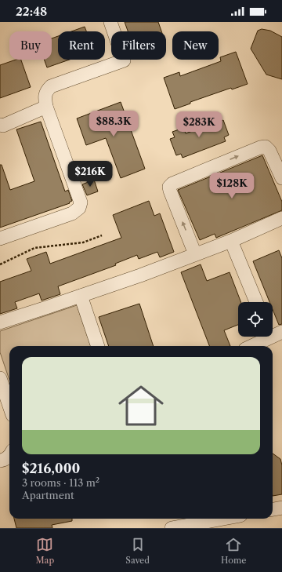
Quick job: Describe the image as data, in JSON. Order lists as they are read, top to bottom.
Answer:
{
  "page": {
    "status": "22:48",
    "chip": [
      "Buy",
      "Rent",
      "Filters",
      "New"
    ],
    "price": [
      "$88.3K",
      "$283K",
      "$216K",
      "$128K"
    ],
    "list": [
      {
        "name": "$216,000",
        "note": "3 rooms · 113 m² · Apartment"
      }
    ],
    "tabs": ["Map", "Saved", "Home"]
  }
}
